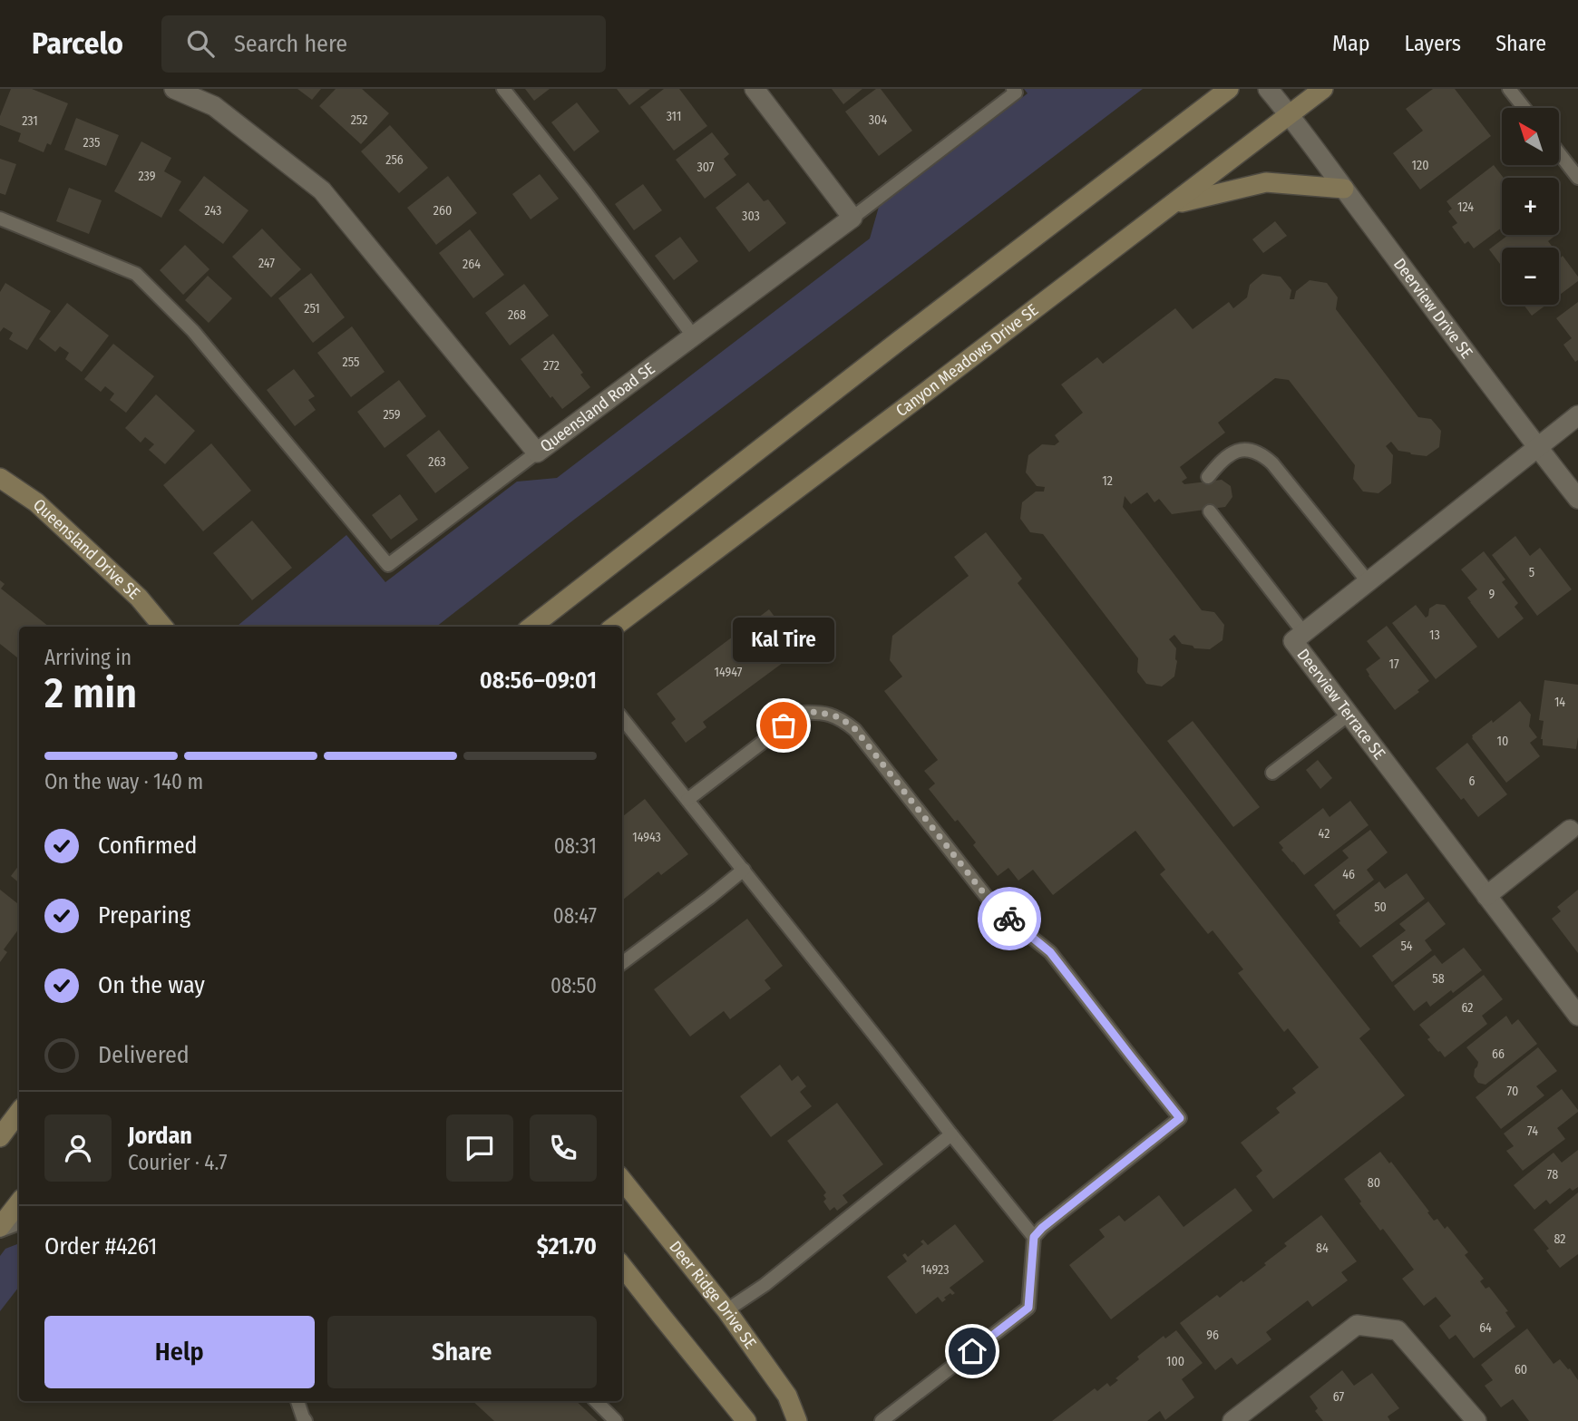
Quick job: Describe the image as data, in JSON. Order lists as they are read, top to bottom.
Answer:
{
  "streets": {
    "street": [
      "Deerview Drive SE",
      "Canyon Meadows Drive SE",
      "Queensland Road SE",
      "Queensland Drive SE",
      "Deerview Terrace SE",
      "Deer Ridge Drive SE"
    ]
  },
  "crossings": [
    ["Deerview Drive SE", "Canyon Meadows Drive SE"],
    ["Deerview Drive SE", "Deerview Terrace SE"]
  ],
  "places": ["Kal Tire"],
  "house_numbers": [
    "311",
    "252",
    "304",
    "231",
    "235",
    "256",
    "120",
    "307",
    "239",
    "124",
    "243",
    "260",
    "303",
    "247",
    "264",
    "251",
    "268",
    "255",
    "272",
    "259",
    "263",
    "12",
    "5",
    "9",
    "13",
    "17",
    "14947",
    "14",
    "10",
    "6",
    "42",
    "14943",
    "46",
    "50",
    "54",
    "58",
    "62",
    "66",
    "70",
    "74",
    "78",
    "80",
    "82",
    "84",
    "14923",
    "64",
    "96",
    "100",
    "60",
    "67"
  ],
  "north": "top left",
  "page": {
    "header": "Parcelo",
    "search": "Search here",
    "nav": ["Map", "Layers", "Share"],
    "map_buttons": ["+", "−"],
    "bubble": "Kal Tire",
    "heading": ["2 min", "Arriving in", "08:56–09:01"],
    "panel": [
      "Jordan",
      "Courier · 4.7",
      "Order #4261",
      "$21.70"
    ],
    "bar": "On the way · 140 m",
    "list": [
      ["Confirmed", "08:31"],
      ["Preparing", "08:47"],
      ["On the way", "08:50"],
      "Delivered"
    ],
    "buttons": ["Help", "Share"]
  }
}
